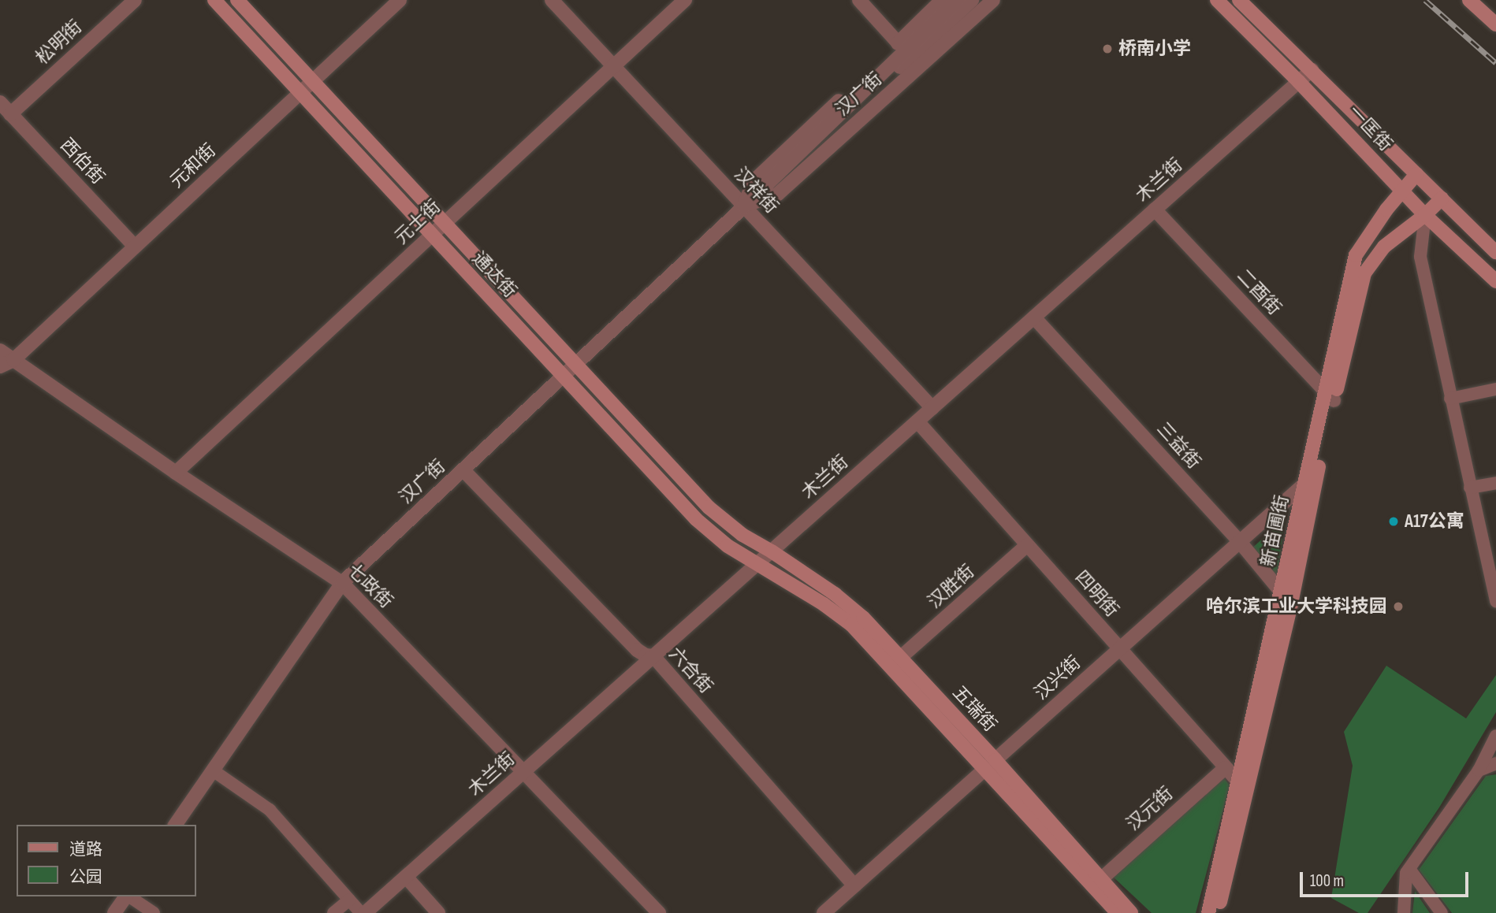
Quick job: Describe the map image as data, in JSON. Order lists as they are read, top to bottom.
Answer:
{
  "streets": {
    "main road": [
      "一匡街",
      "通达街",
      "新苗圃街",
      "五瑞街"
    ],
    "street": [
      "松明街",
      "汉广街",
      "西伯街",
      "元和街",
      "木兰街",
      "汉祥街",
      "元士街",
      "二酉街",
      "三益街",
      "七政街",
      "汉胜街",
      "四明街",
      "六合街",
      "汉兴街",
      "汉元街"
    ]
  },
  "crossings": [
    ["松明街", "西伯街"],
    ["汉广街", "汉祥街"],
    ["汉广街", "通达街"],
    ["汉广街", "七政街"],
    ["汉广街", "六合街"],
    ["一匡街", "木兰街"],
    ["一匡街", "新苗圃街"],
    ["西伯街", "元和街"],
    ["元和街", "通达街"],
    ["元和街", "七政街"],
    ["木兰街", "汉祥街"],
    ["木兰街", "通达街"],
    ["木兰街", "二酉街"],
    ["木兰街", "三益街"],
    ["木兰街", "七政街"],
    ["木兰街", "四明街"],
    ["木兰街", "六合街"],
    ["木兰街", "五瑞街"],
    ["汉祥街", "元士街"],
    ["元士街", "通达街"],
    ["元士街", "七政街"],
    ["通达街", "五瑞街"],
    ["二酉街", "新苗圃街"],
    ["三益街", "新苗圃街"],
    ["三益街", "汉兴街"],
    ["新苗圃街", "四明街"],
    ["新苗圃街", "汉兴街"],
    ["汉胜街", "四明街"],
    ["汉胜街", "五瑞街"],
    ["四明街", "汉兴街"],
    ["四明街", "汉元街"],
    ["六合街", "汉兴街"],
    ["汉兴街", "五瑞街"],
    ["五瑞街", "汉元街"]
  ],
  "places": ["桥南小学", "A17公寓", "哈尔滨工业大学科技园"],
  "legend": ["道路", "公园"],
  "scale_bar": "100 m"
}
